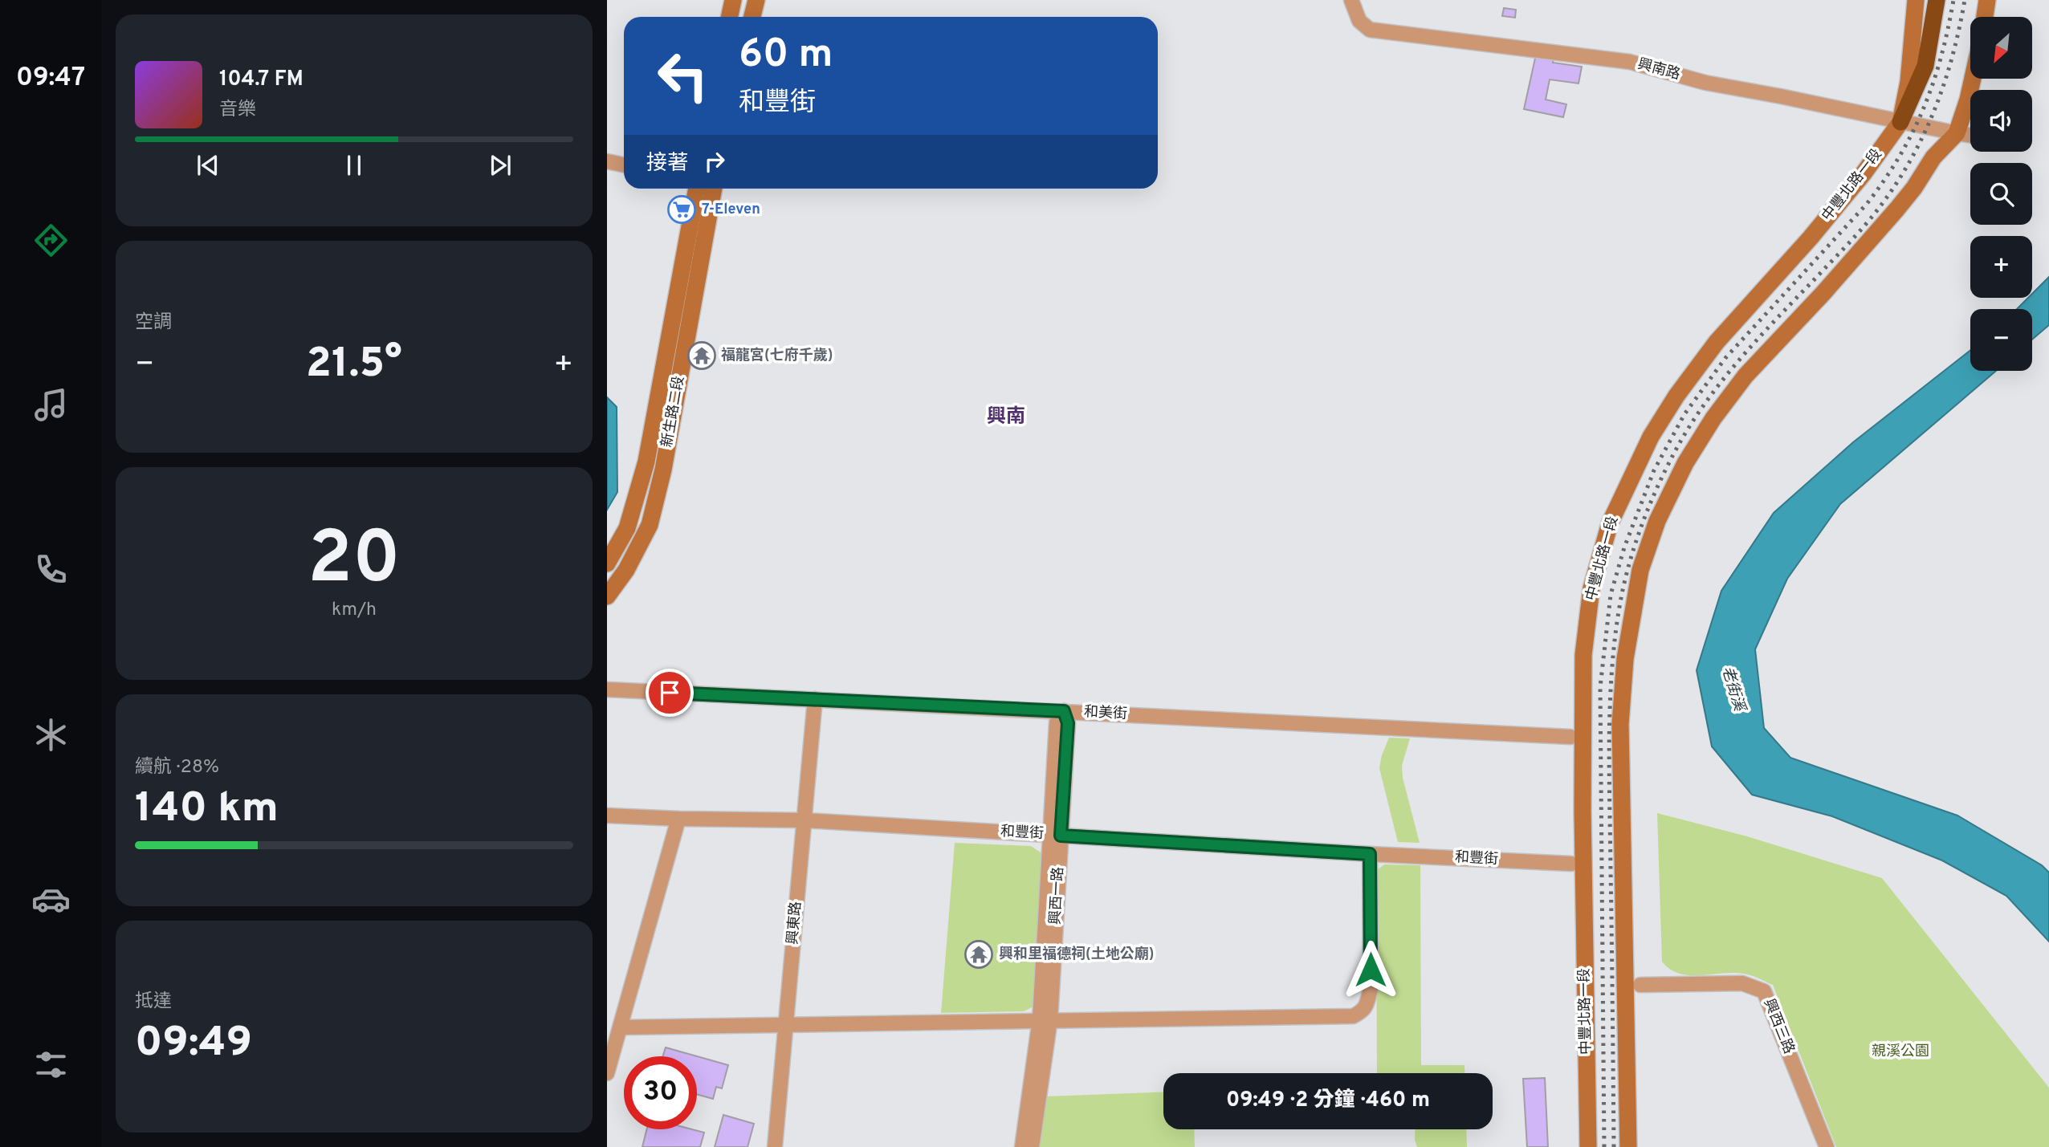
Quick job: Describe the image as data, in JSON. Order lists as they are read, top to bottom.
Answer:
{
  "streets": {
    "main road": ["中豐北路一段", "新生路二段"],
    "street": [
      "興南路",
      "和美街",
      "和豐街",
      "興西一路",
      "興東路",
      "興西三路"
    ]
  },
  "crossings": [
    ["興南路", "中豐北路一段"],
    ["和美街", "興西一路"],
    ["和美街", "興東路"],
    ["和豐街", "興西一路"],
    ["和豐街", "興東路"]
  ],
  "districts": ["興南"],
  "water": ["老街溪"],
  "parks": ["親溪公園"],
  "places": {
    "supermarket": ["7-Eleven"],
    "temple": ["福龍宮(七府千歲)", "興和里福德祠(土地公廟)"]
  },
  "north": "bottom left",
  "page": {
    "tabs": "09:47",
    "map_buttons": ["+", "−"],
    "turn": ["60 m", "和豐街"],
    "song": ["104.7 FM", "音樂"],
    "then": "接著",
    "tile": [
      "空調",
      ["20", "km/h"],
      ["續航 · 28%", "140 km"],
      ["抵達", "09:49"]
    ],
    "heat": ["−", "21.5°", "+"],
    "limit": "30",
    "trip": "09:49 · 2 分鐘 · 460 m"
  }
}
